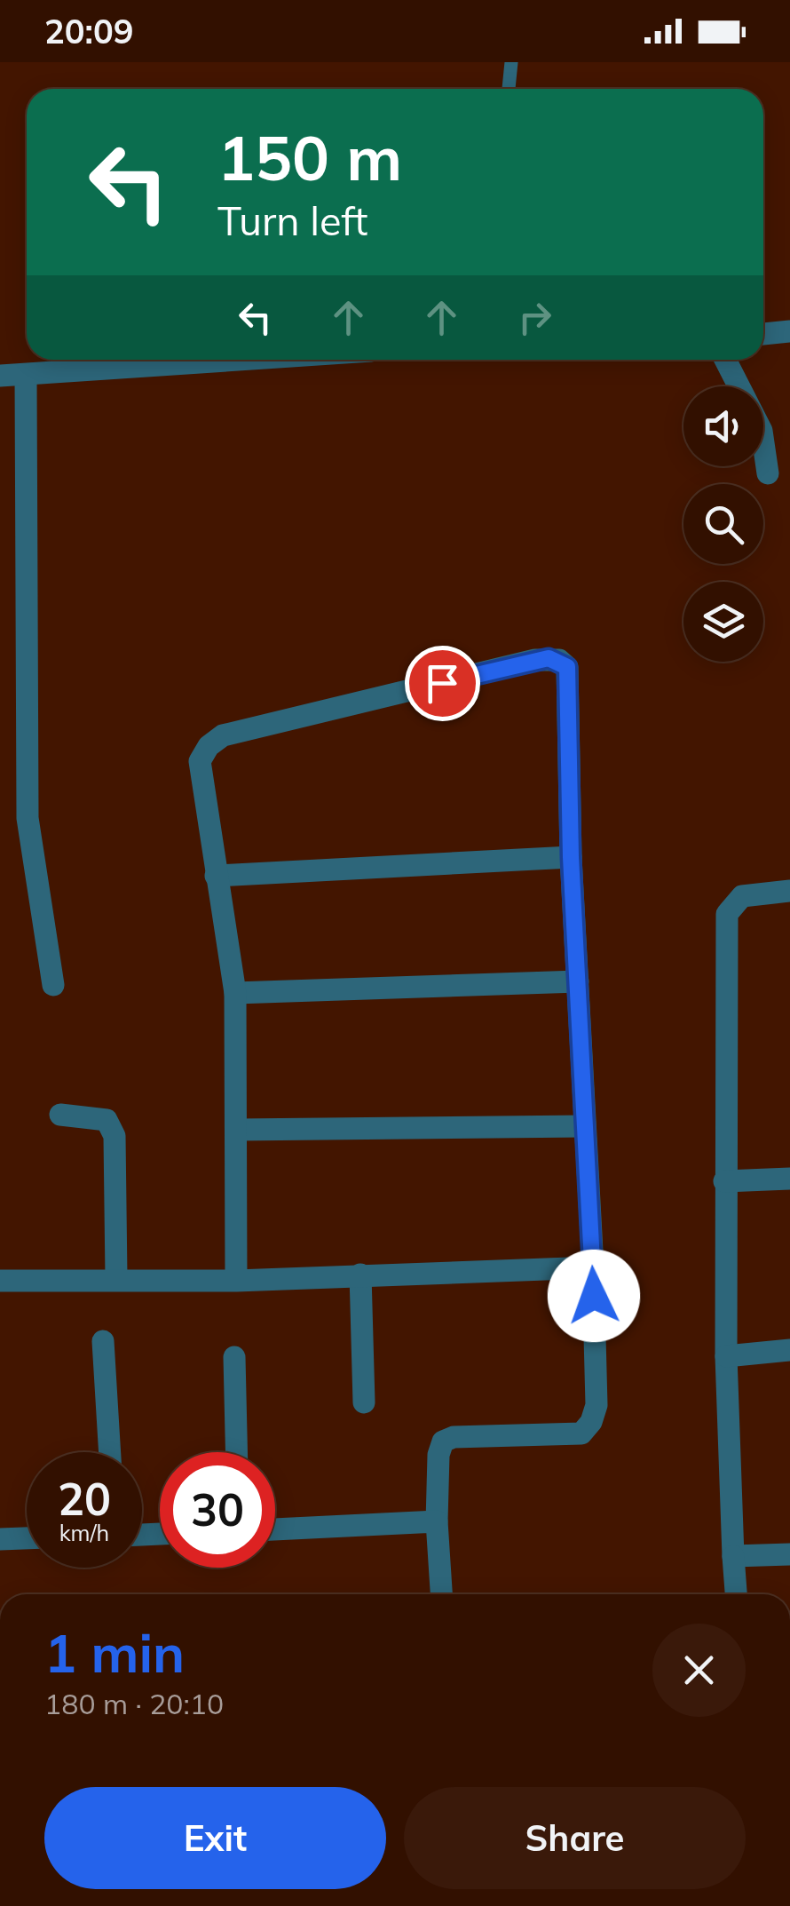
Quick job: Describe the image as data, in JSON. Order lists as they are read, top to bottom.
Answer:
{
  "page": {
    "status": "20:09",
    "turn": ["150 m", "Turn left"],
    "speed": "20 km/h",
    "limit": "30",
    "heading": ["1 min", "180 m · 20:10"],
    "buttons": ["Exit", "Share"]
  }
}
